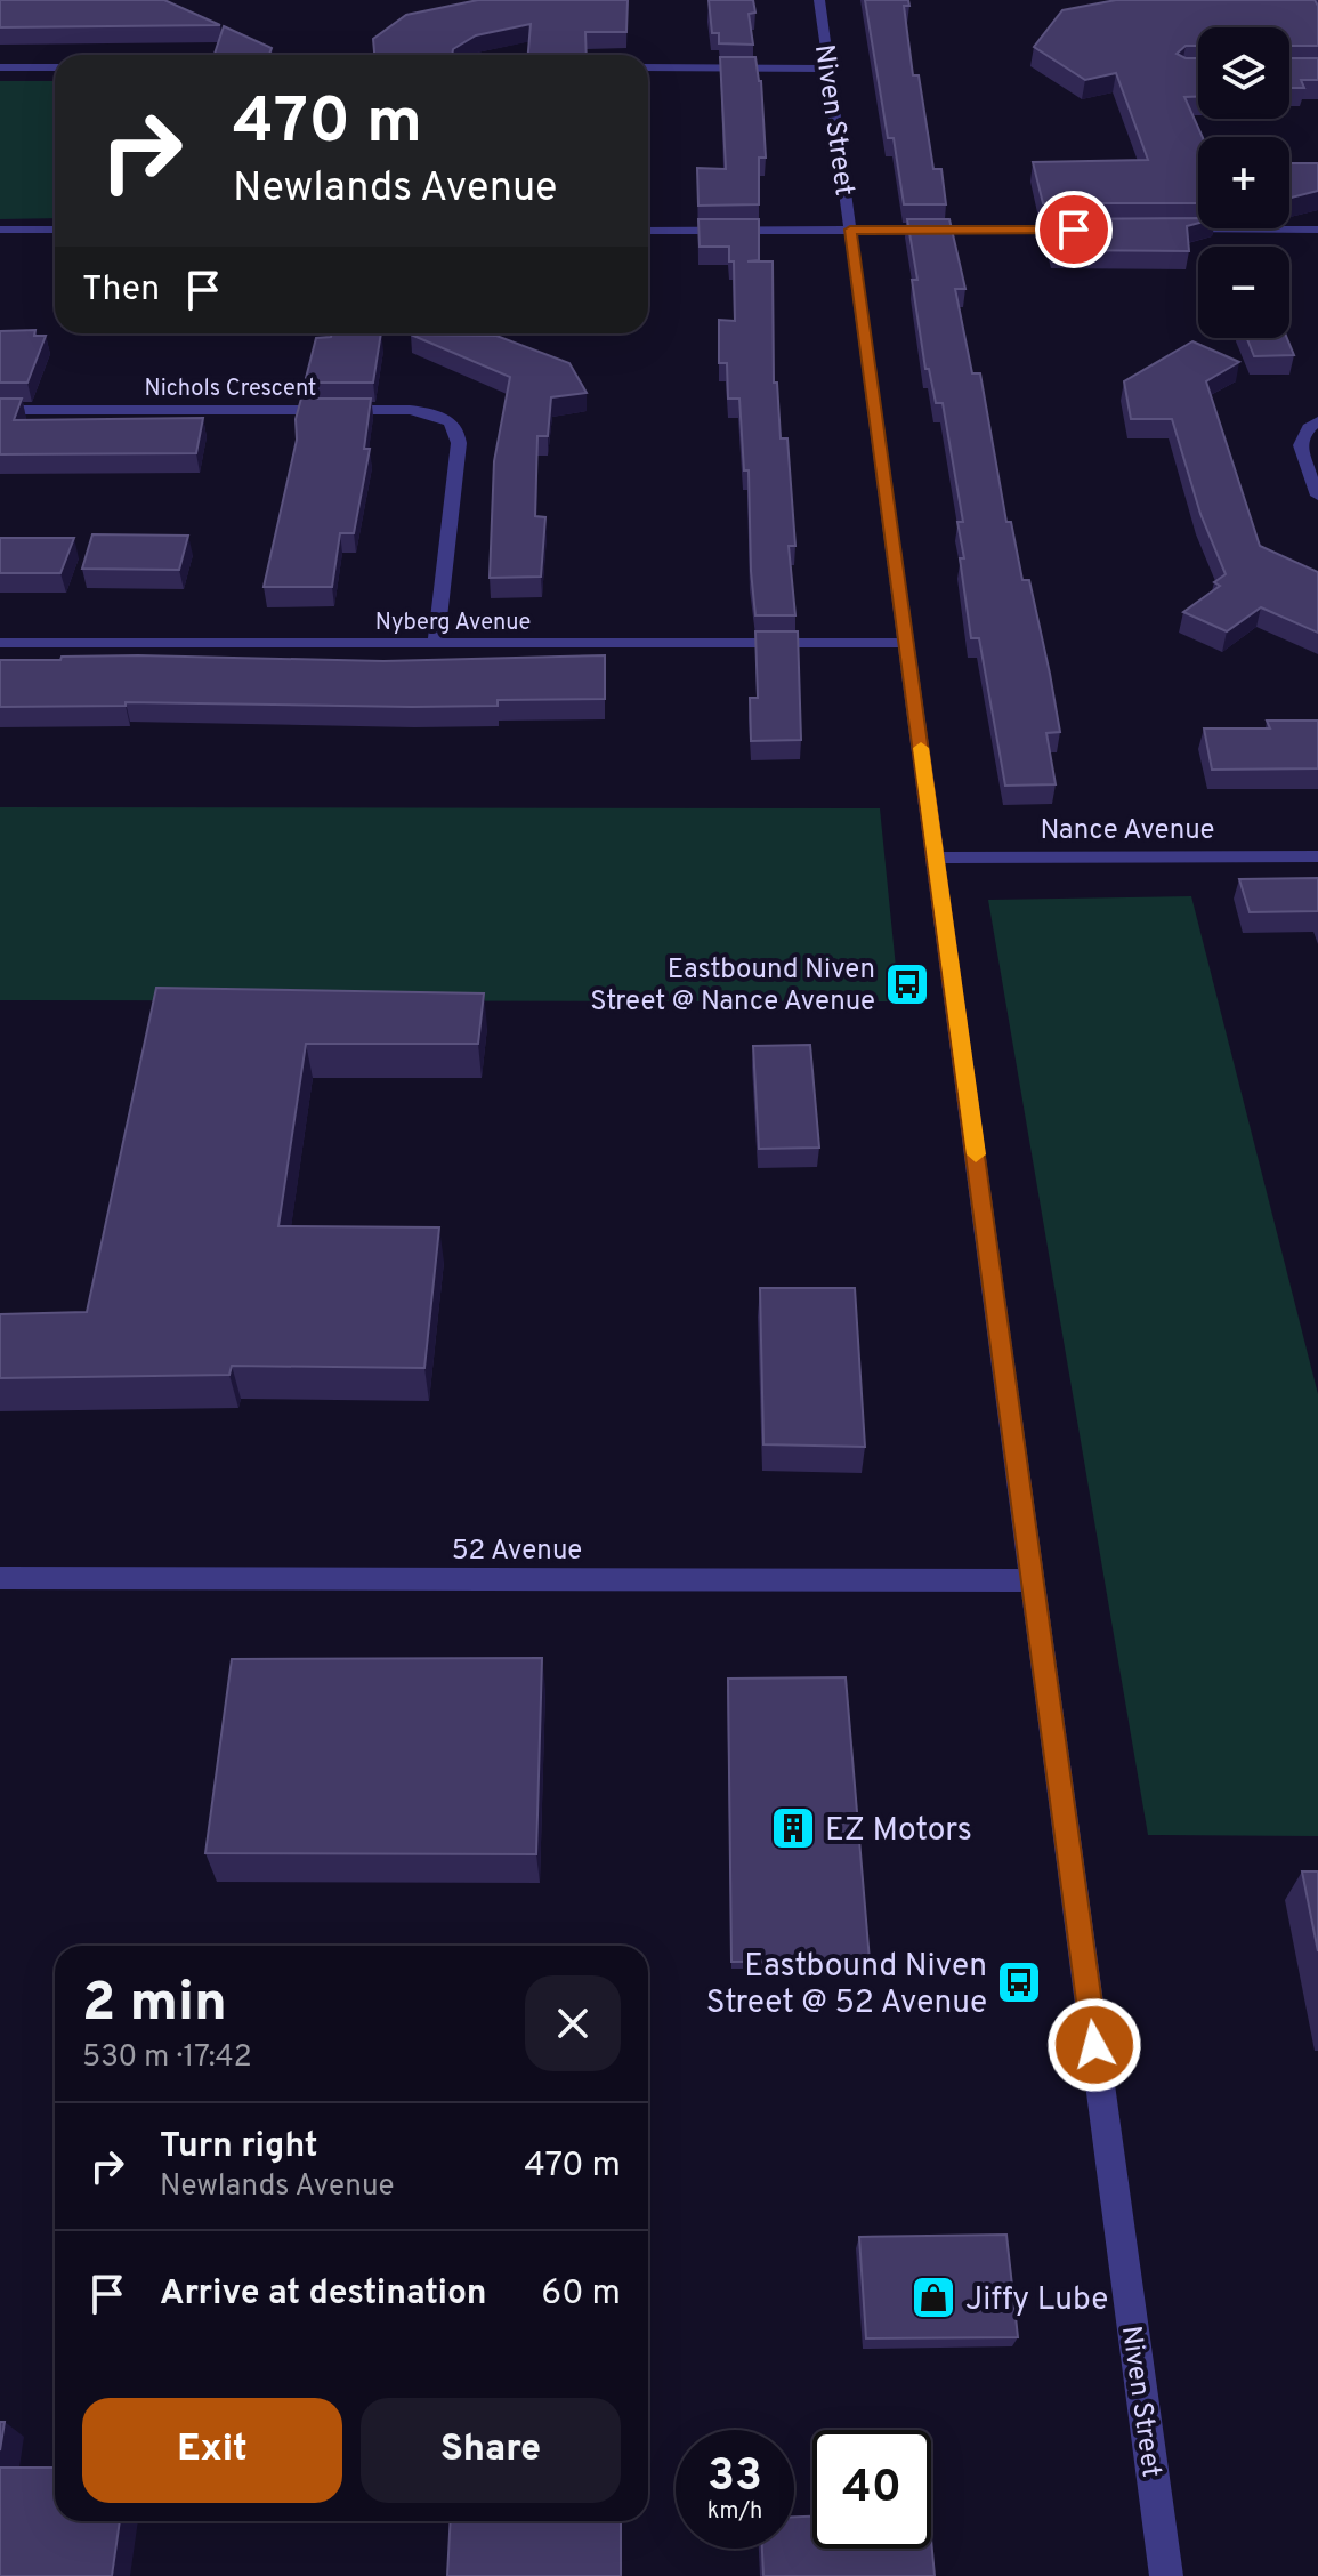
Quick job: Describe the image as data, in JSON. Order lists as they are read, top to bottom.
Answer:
{
  "streets": {
    "street": [
      "Niven Street",
      "Nichols Crescent",
      "Nyberg Avenue",
      "Nance Avenue",
      "52 Avenue"
    ]
  },
  "crossings": [
    ["Niven Street", "Nyberg Avenue"],
    ["Niven Street", "Nance Avenue"],
    ["Niven Street", "52 Avenue"],
    ["Nichols Crescent", "Nyberg Avenue"]
  ],
  "places": {
    "bus stop": ["Eastbound Niven Street @ Nance Avenue", "Eastbound Niven Street @ 52 Avenue"],
    "building": ["EZ Motors"],
    "shop": ["Jiffy Lube"]
  },
  "page": {
    "map_buttons": ["+", "−"],
    "turn": ["470 m", "Newlands Avenue"],
    "then": "Then",
    "heading": ["2 min", "530 m · 17:42"],
    "list": [
      {
        "name": "Turn right",
        "note": "Newlands Avenue",
        "value": "470 m"
      },
      {
        "name": "Arrive at destination",
        "value": "60 m"
      }
    ],
    "buttons": ["Exit", "Share"],
    "speed": "33 km/h",
    "limit": "40"
  }
}
